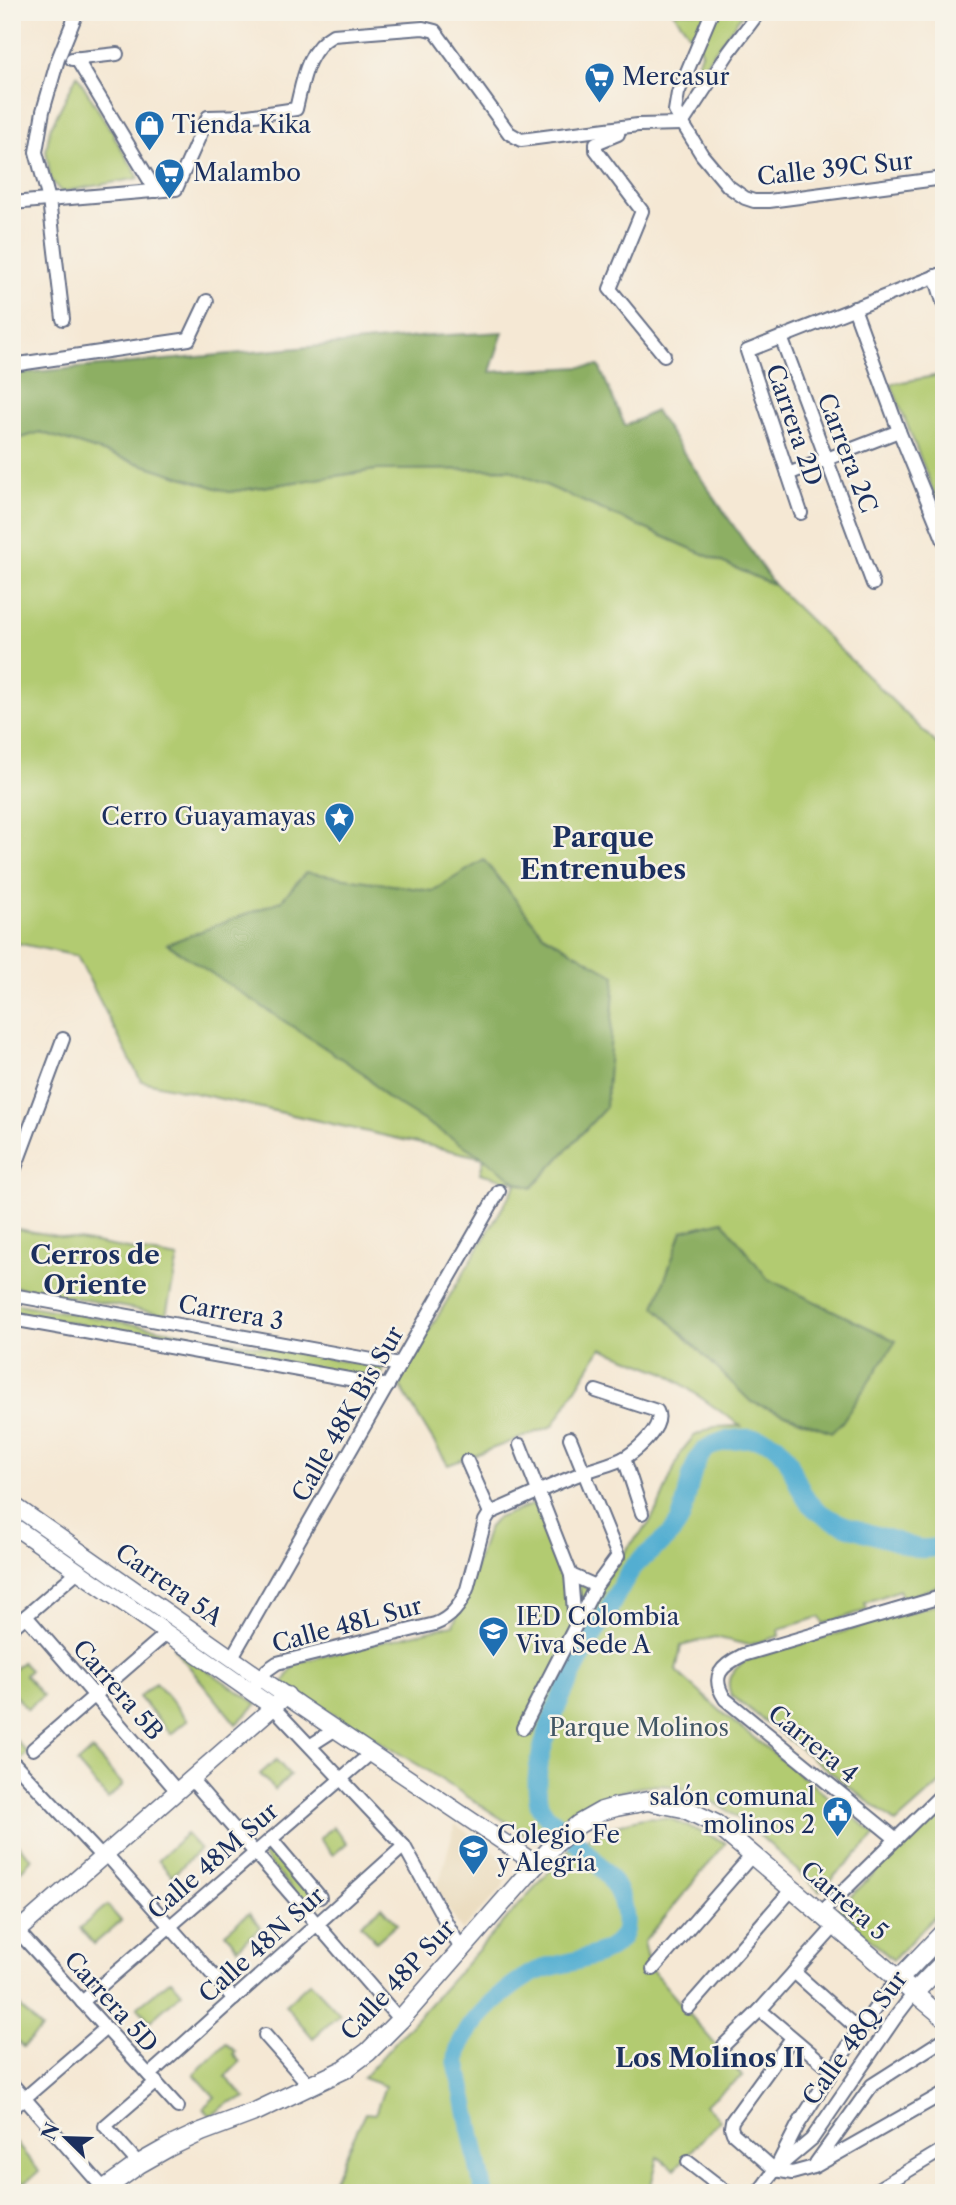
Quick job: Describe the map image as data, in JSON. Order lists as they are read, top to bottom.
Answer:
{
  "streets": {
    "main road": ["Carrera 5", "Calle 48P Sur", "Calle 48Q Sur"],
    "street": [
      "Calle 39C Sur",
      "Carrera 2D",
      "Carrera 2C",
      "Carrera 3",
      "Calle 48K Bis Sur",
      "Carrera 5A",
      "Calle 48L Sur",
      "Carrera 5B",
      "Carrera 4",
      "Calle 48M Sur",
      "Calle 48N Sur",
      "Carrera 5D"
    ]
  },
  "crossings": [
    ["Carrera 2D", "Carrera 2C"],
    ["Carrera 3", "Calle 48K Bis Sur"],
    ["Calle 48K Bis Sur", "Carrera 5A"],
    ["Carrera 5A", "Calle 48L Sur"],
    ["Calle 48M Sur", "Carrera 5D"],
    ["Carrera 5", "Calle 48P Sur"],
    ["Carrera 5", "Calle 48Q Sur"],
    ["Calle 48N Sur", "Calle 48P Sur"],
    ["Calle 48N Sur", "Carrera 5D"]
  ],
  "districts": ["Parque Entrenubes", "Cerros de Oriente", "Los Molinos II"],
  "parks": ["Parque Molinos"],
  "places": {
    "supermarket": ["Mercasur", "Malambo"],
    "shop": ["Tienda Kika"],
    "place": ["Cerro Guayamayas"],
    "school or university": ["IED Colombia Viva Sede A", "Colegio Fe y Alegría"],
    "public building": ["salón comunal molinos 2"]
  },
  "north": "top left"
}
